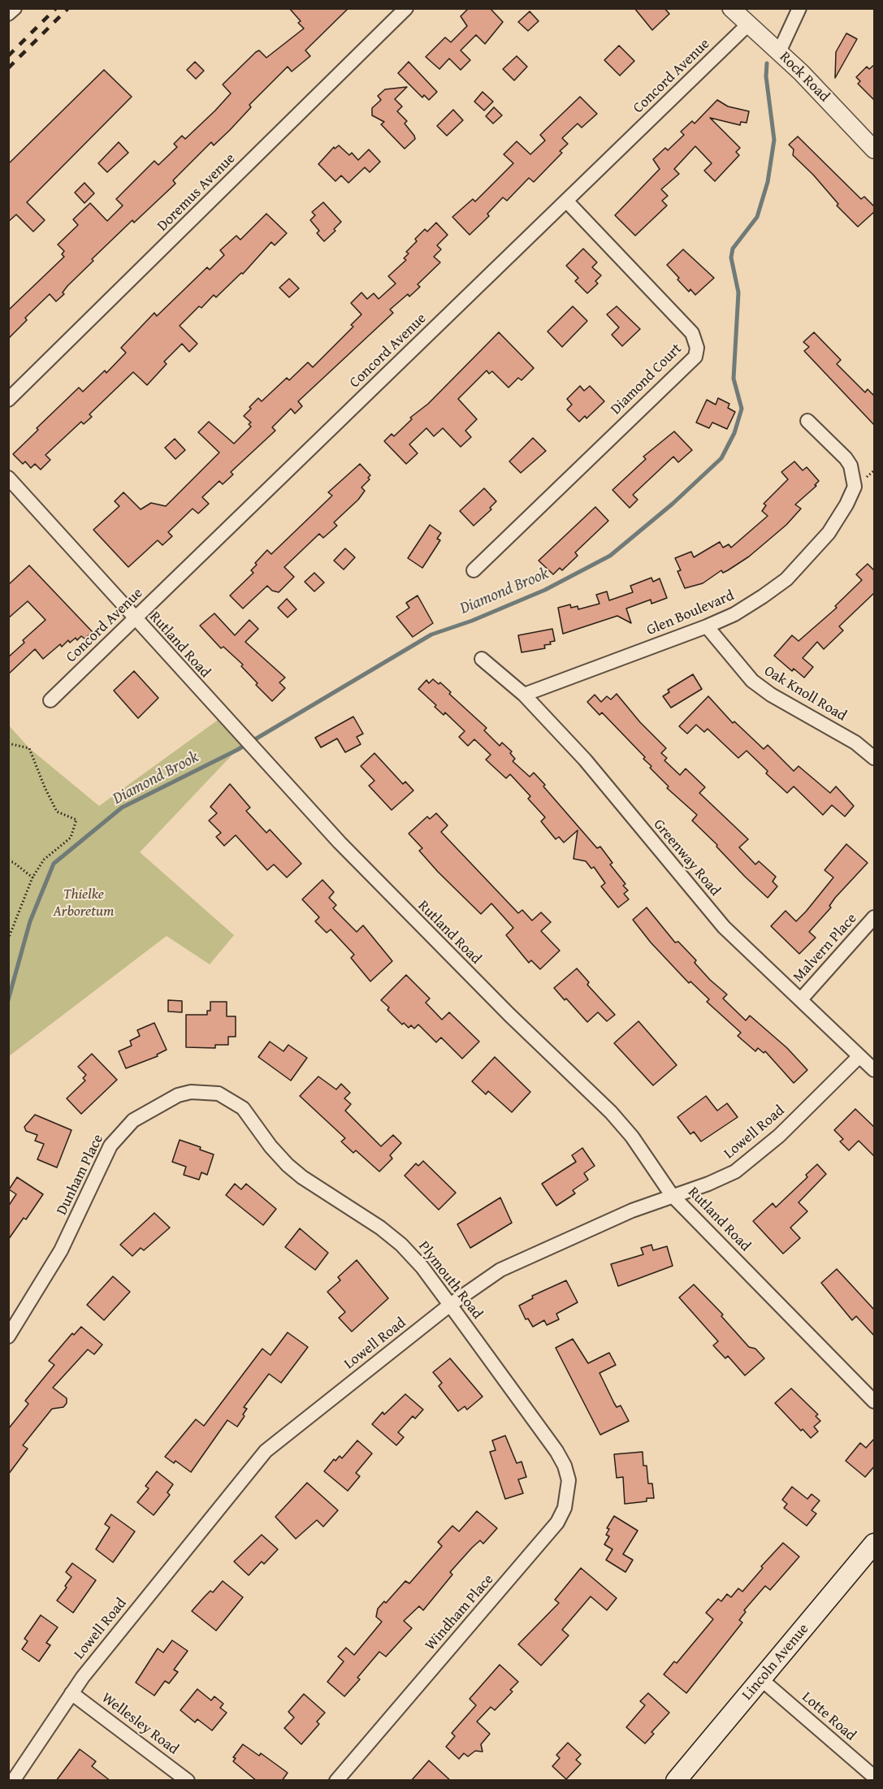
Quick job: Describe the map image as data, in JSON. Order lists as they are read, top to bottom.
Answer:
{
  "streets": {
    "main road": ["Lincoln Avenue"],
    "street": [
      "Concord Avenue",
      "Rock Road",
      "Doremus Avenue",
      "Diamond Court",
      "Glen Boulevard",
      "Rutland Road",
      "Oak Knoll Road",
      "Greenway Road",
      "Malvern Place",
      "Lowell Road",
      "Dunham Place",
      "Plymouth Road",
      "Windham Place",
      "Lotte Road",
      "Wellesley Road"
    ]
  },
  "crossings": [
    ["Concord Avenue", "Rock Road"],
    ["Concord Avenue", "Diamond Court"],
    ["Concord Avenue", "Rutland Road"],
    ["Glen Boulevard", "Oak Knoll Road"],
    ["Glen Boulevard", "Greenway Road"],
    ["Rutland Road", "Lowell Road"],
    ["Greenway Road", "Malvern Place"],
    ["Greenway Road", "Lowell Road"],
    ["Lowell Road", "Plymouth Road"],
    ["Lowell Road", "Wellesley Road"],
    ["Dunham Place", "Plymouth Road"],
    ["Plymouth Road", "Windham Place"],
    ["Lincoln Avenue", "Lotte Road"]
  ],
  "water": ["Diamond Brook"],
  "parks": ["Thielke Arboretum"]
}
